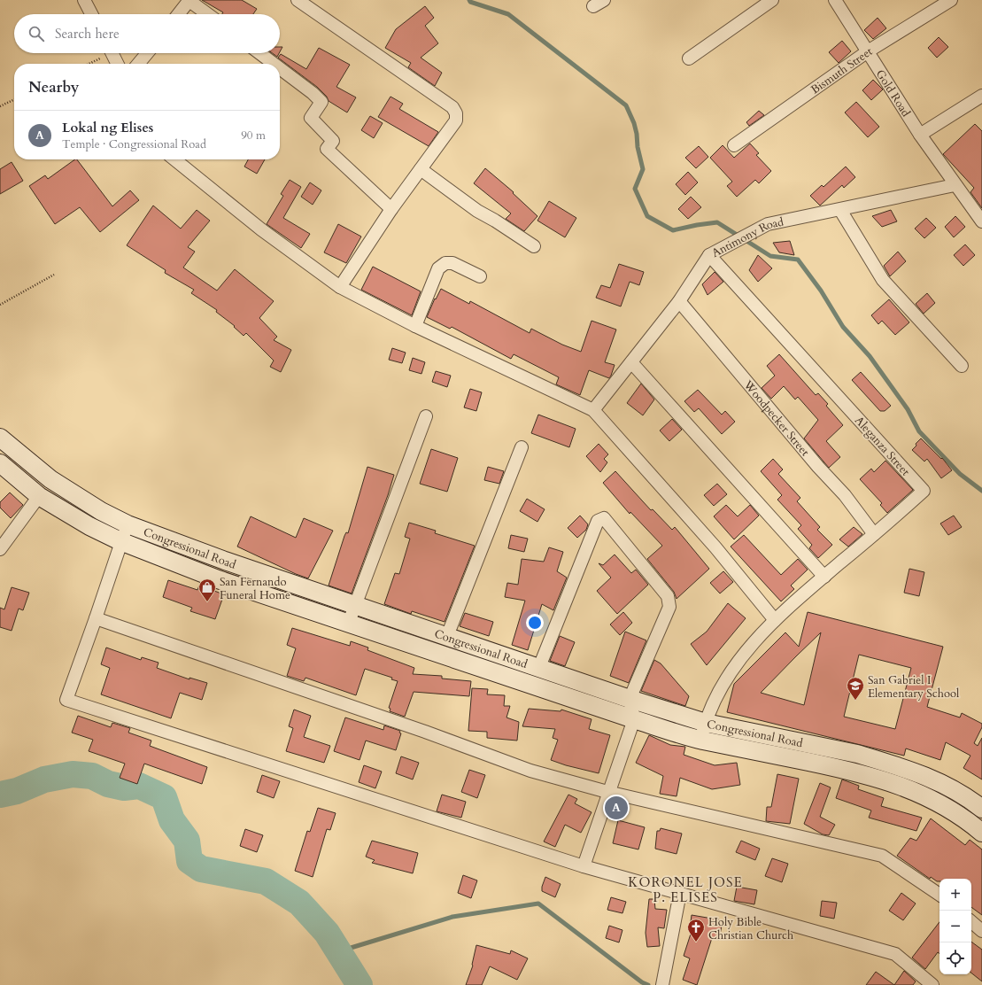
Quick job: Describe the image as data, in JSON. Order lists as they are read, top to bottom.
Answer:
{
  "streets": {
    "main road": ["Congressional Road"],
    "street": [
      "Bismuth Street",
      "Gold Road",
      "Antimony Road",
      "Woodpecker Street",
      "Aleganza Street"
    ]
  },
  "crossings": [
    ["Bismuth Street", "Gold Road"],
    ["Gold Road", "Antimony Road"],
    ["Antimony Road", "Woodpecker Street"],
    ["Antimony Road", "Aleganza Street"],
    ["Woodpecker Street", "Aleganza Street"],
    ["Aleganza Street", "Congressional Road"]
  ],
  "districts": ["KORONEL JOSE P. ELISES"],
  "places": {
    "shop": ["San Fernando Funeral Home"],
    "school or university": ["San Gabriel I Elementary School"],
    "church": ["Holy Bible Christian Church"]
  },
  "page": {
    "search": "Search here",
    "heading": "Nearby",
    "list": [
      {
        "mark": "A",
        "name": "Lokal ng Elises",
        "note": "Temple · Congressional Road",
        "value": "90 m"
      }
    ],
    "pins": "A",
    "map_buttons": ["+", "−"]
  }
}
